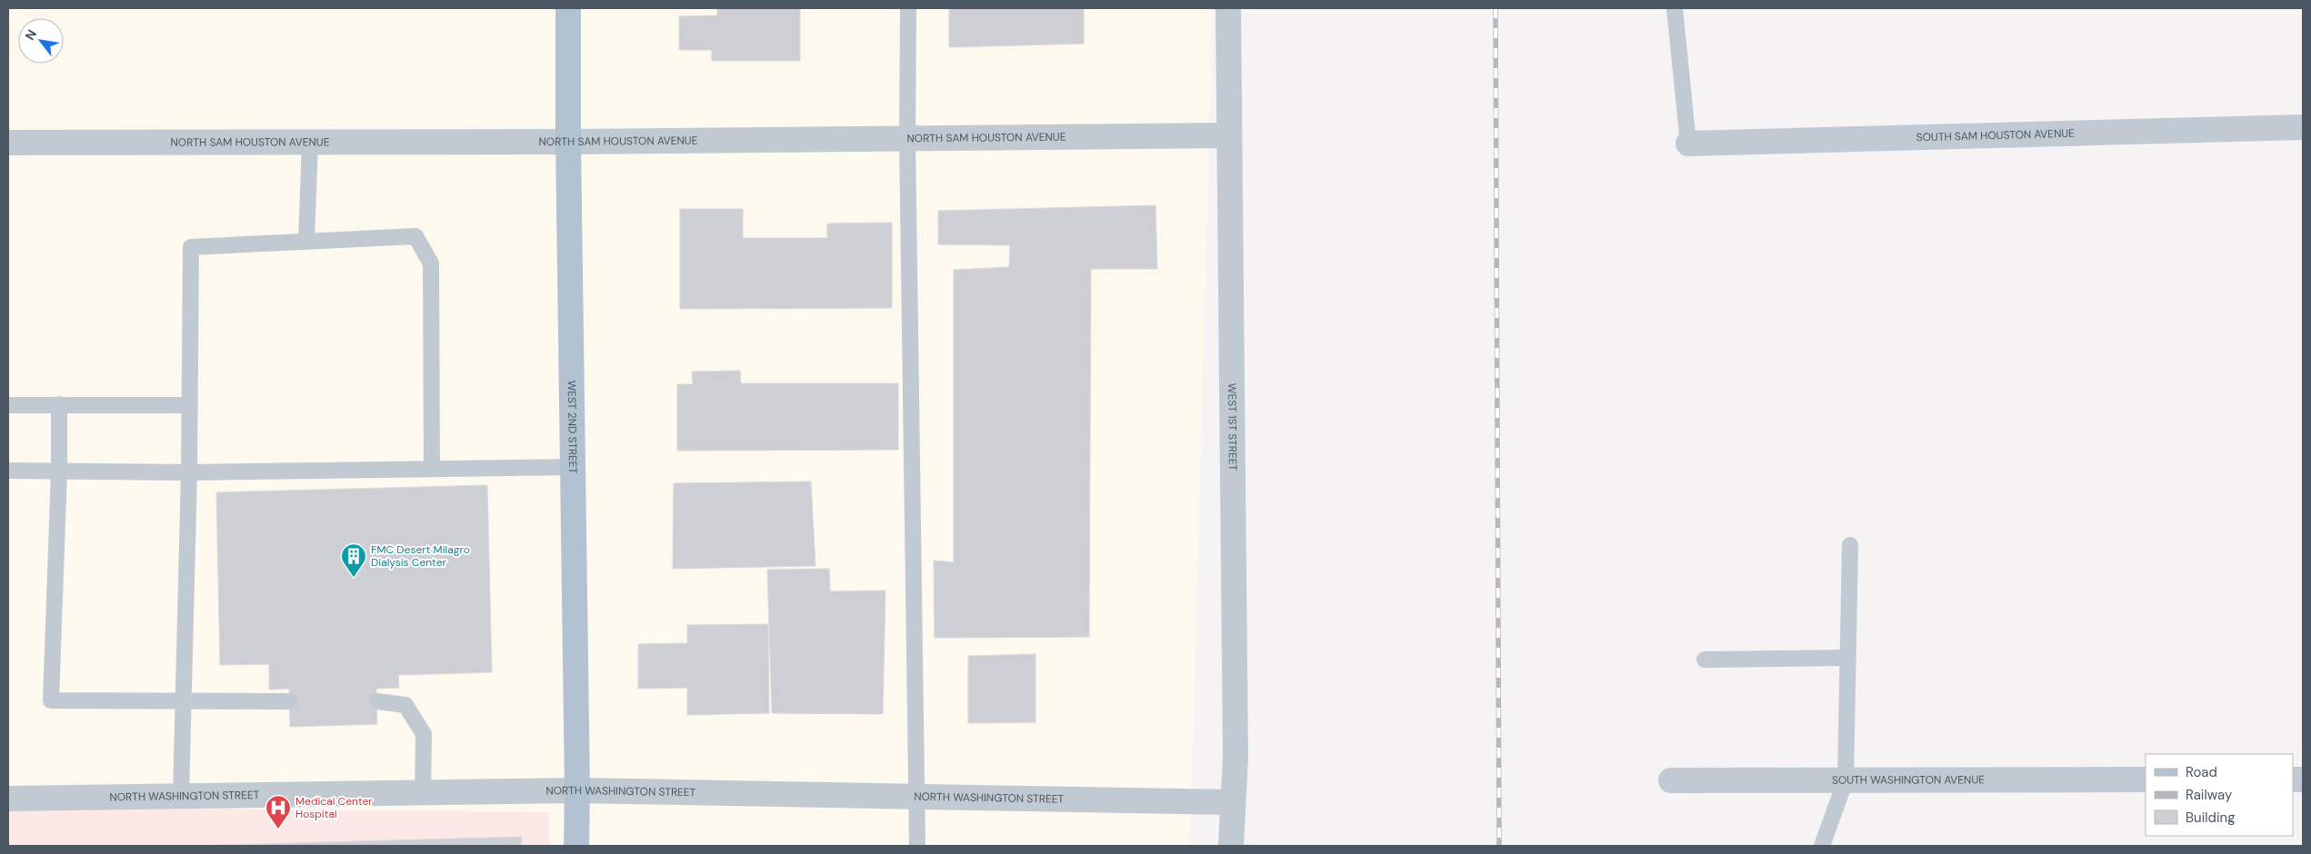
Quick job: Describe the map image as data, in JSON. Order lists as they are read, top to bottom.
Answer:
{
  "streets": {
    "main road": ["WEST 2ND STREET"],
    "street": [
      "SOUTH SAM HOUSTON AVENUE",
      "NORTH SAM HOUSTON AVENUE",
      "WEST 1ST STREET",
      "SOUTH WASHINGTON AVENUE",
      "NORTH WASHINGTON STREET"
    ]
  },
  "crossings": [
    ["NORTH SAM HOUSTON AVENUE", "WEST 2ND STREET"],
    ["NORTH SAM HOUSTON AVENUE", "WEST 1ST STREET"],
    ["WEST 2ND STREET", "NORTH WASHINGTON STREET"],
    ["WEST 1ST STREET", "NORTH WASHINGTON STREET"]
  ],
  "places": {
    "building": ["FMC Desert Milagro Dialysis Center"],
    "hospital": ["Medical Center Hospital"]
  },
  "legend": ["Road", "Railway", "Building"],
  "north": "top left"
}
